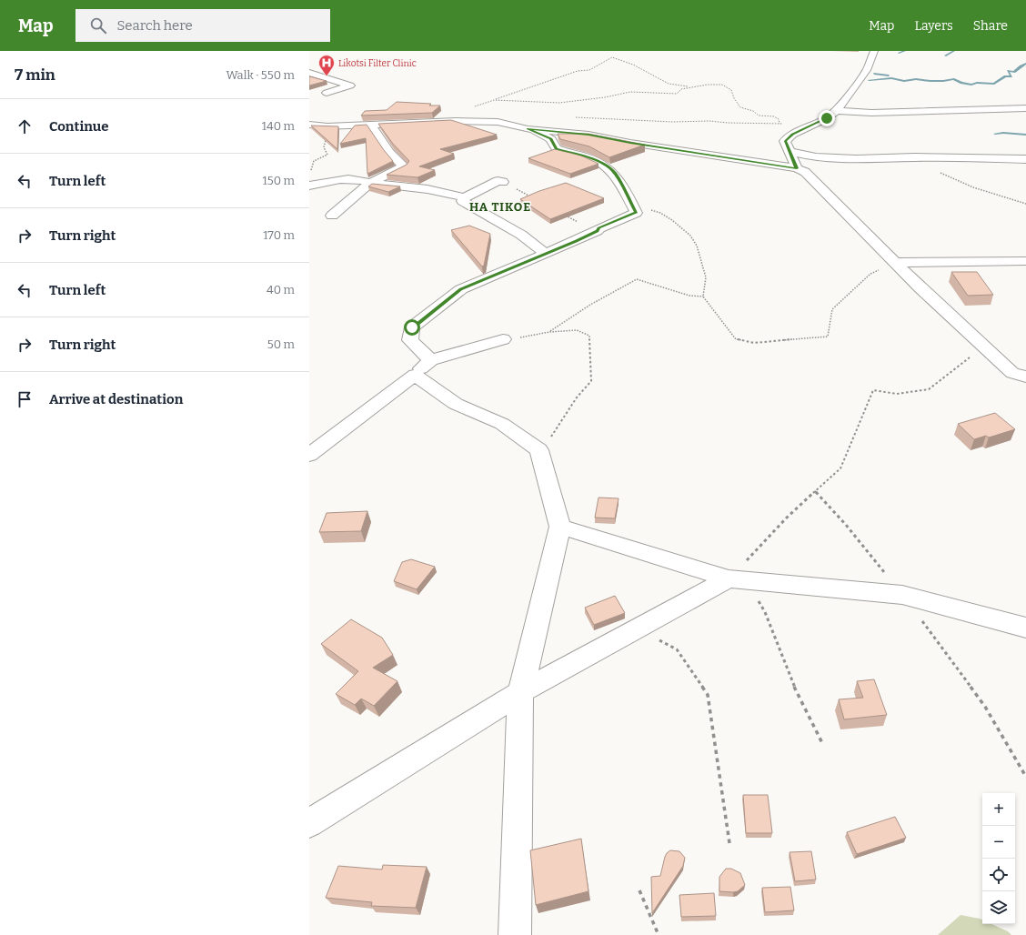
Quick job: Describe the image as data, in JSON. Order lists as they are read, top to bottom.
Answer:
{
  "districts": ["HA TIKOE"],
  "places": {
    "hospital": ["Likotsi Filter Clinic"]
  },
  "page": {
    "header": "Map",
    "search": "Search here",
    "nav": ["Map", "Layers", "Share"],
    "heading": ["7 min", "Walk · 550 m"],
    "list": [
      ["Continue", "140 m"],
      ["Turn left", "150 m"],
      ["Turn right", "170 m"],
      ["Turn left", "40 m"],
      ["Turn right", "50 m"],
      "Arrive at destination"
    ],
    "map_buttons": ["+", "−"]
  }
}
